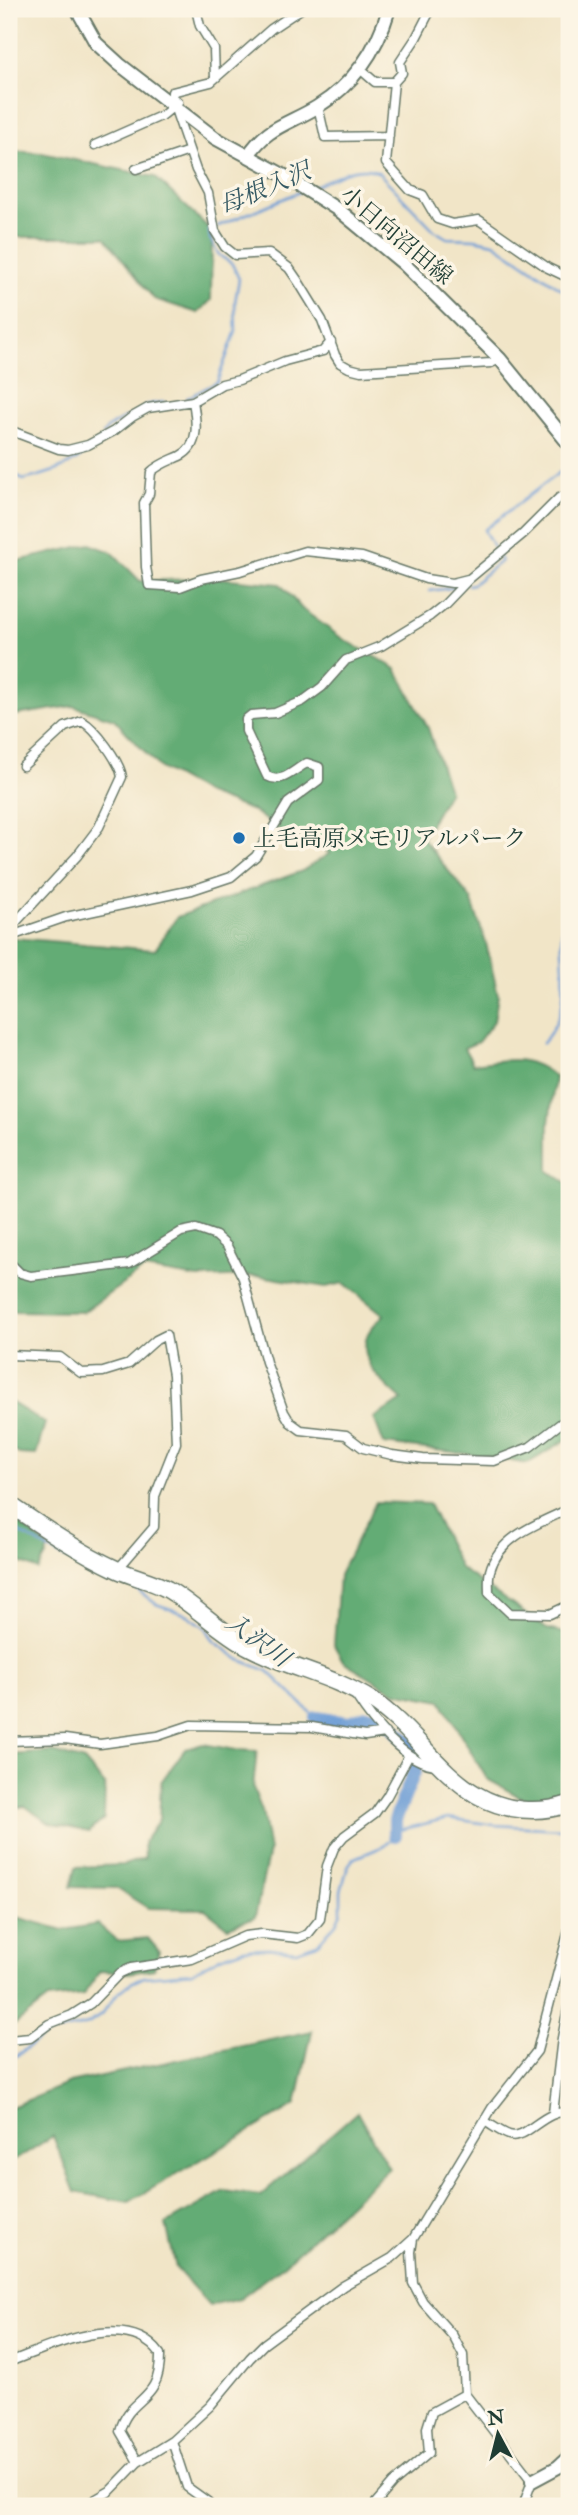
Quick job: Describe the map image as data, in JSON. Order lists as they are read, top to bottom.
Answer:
{
  "streets": {
    "main road": ["小日向沼田線"]
  },
  "water": ["母根入沢", "入沢川"],
  "places": ["上毛高原メモリアルパーク"],
  "north": "top"
}
